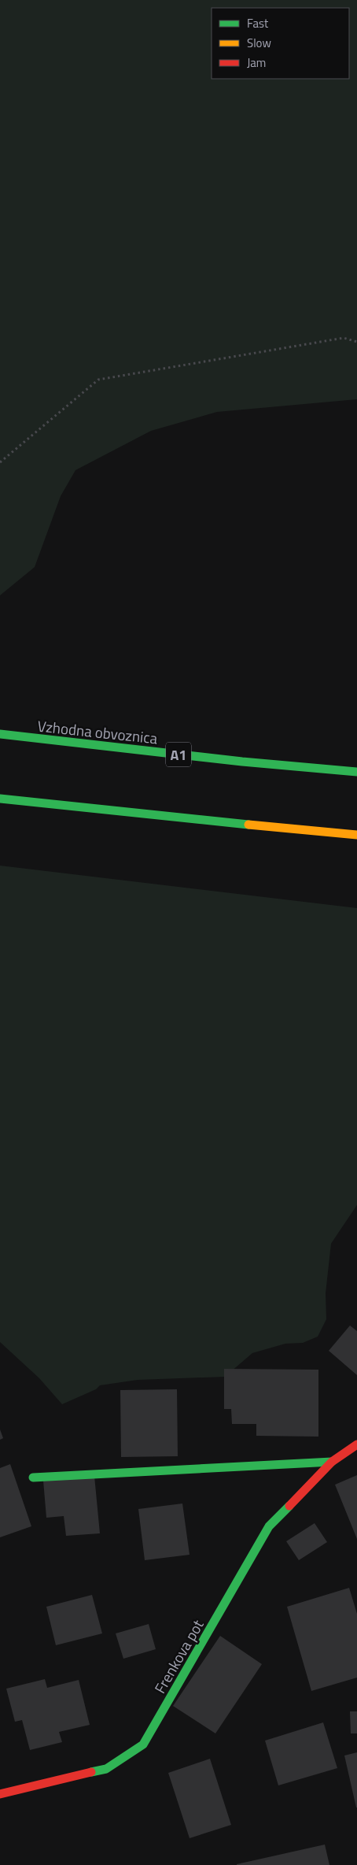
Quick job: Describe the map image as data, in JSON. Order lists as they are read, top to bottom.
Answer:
{
  "streets": {
    "main road": ["Vzhodna obvoznica", "A1", "Frenkova pot"]
  },
  "legend": ["Fast", "Slow", "Jam"]
}
